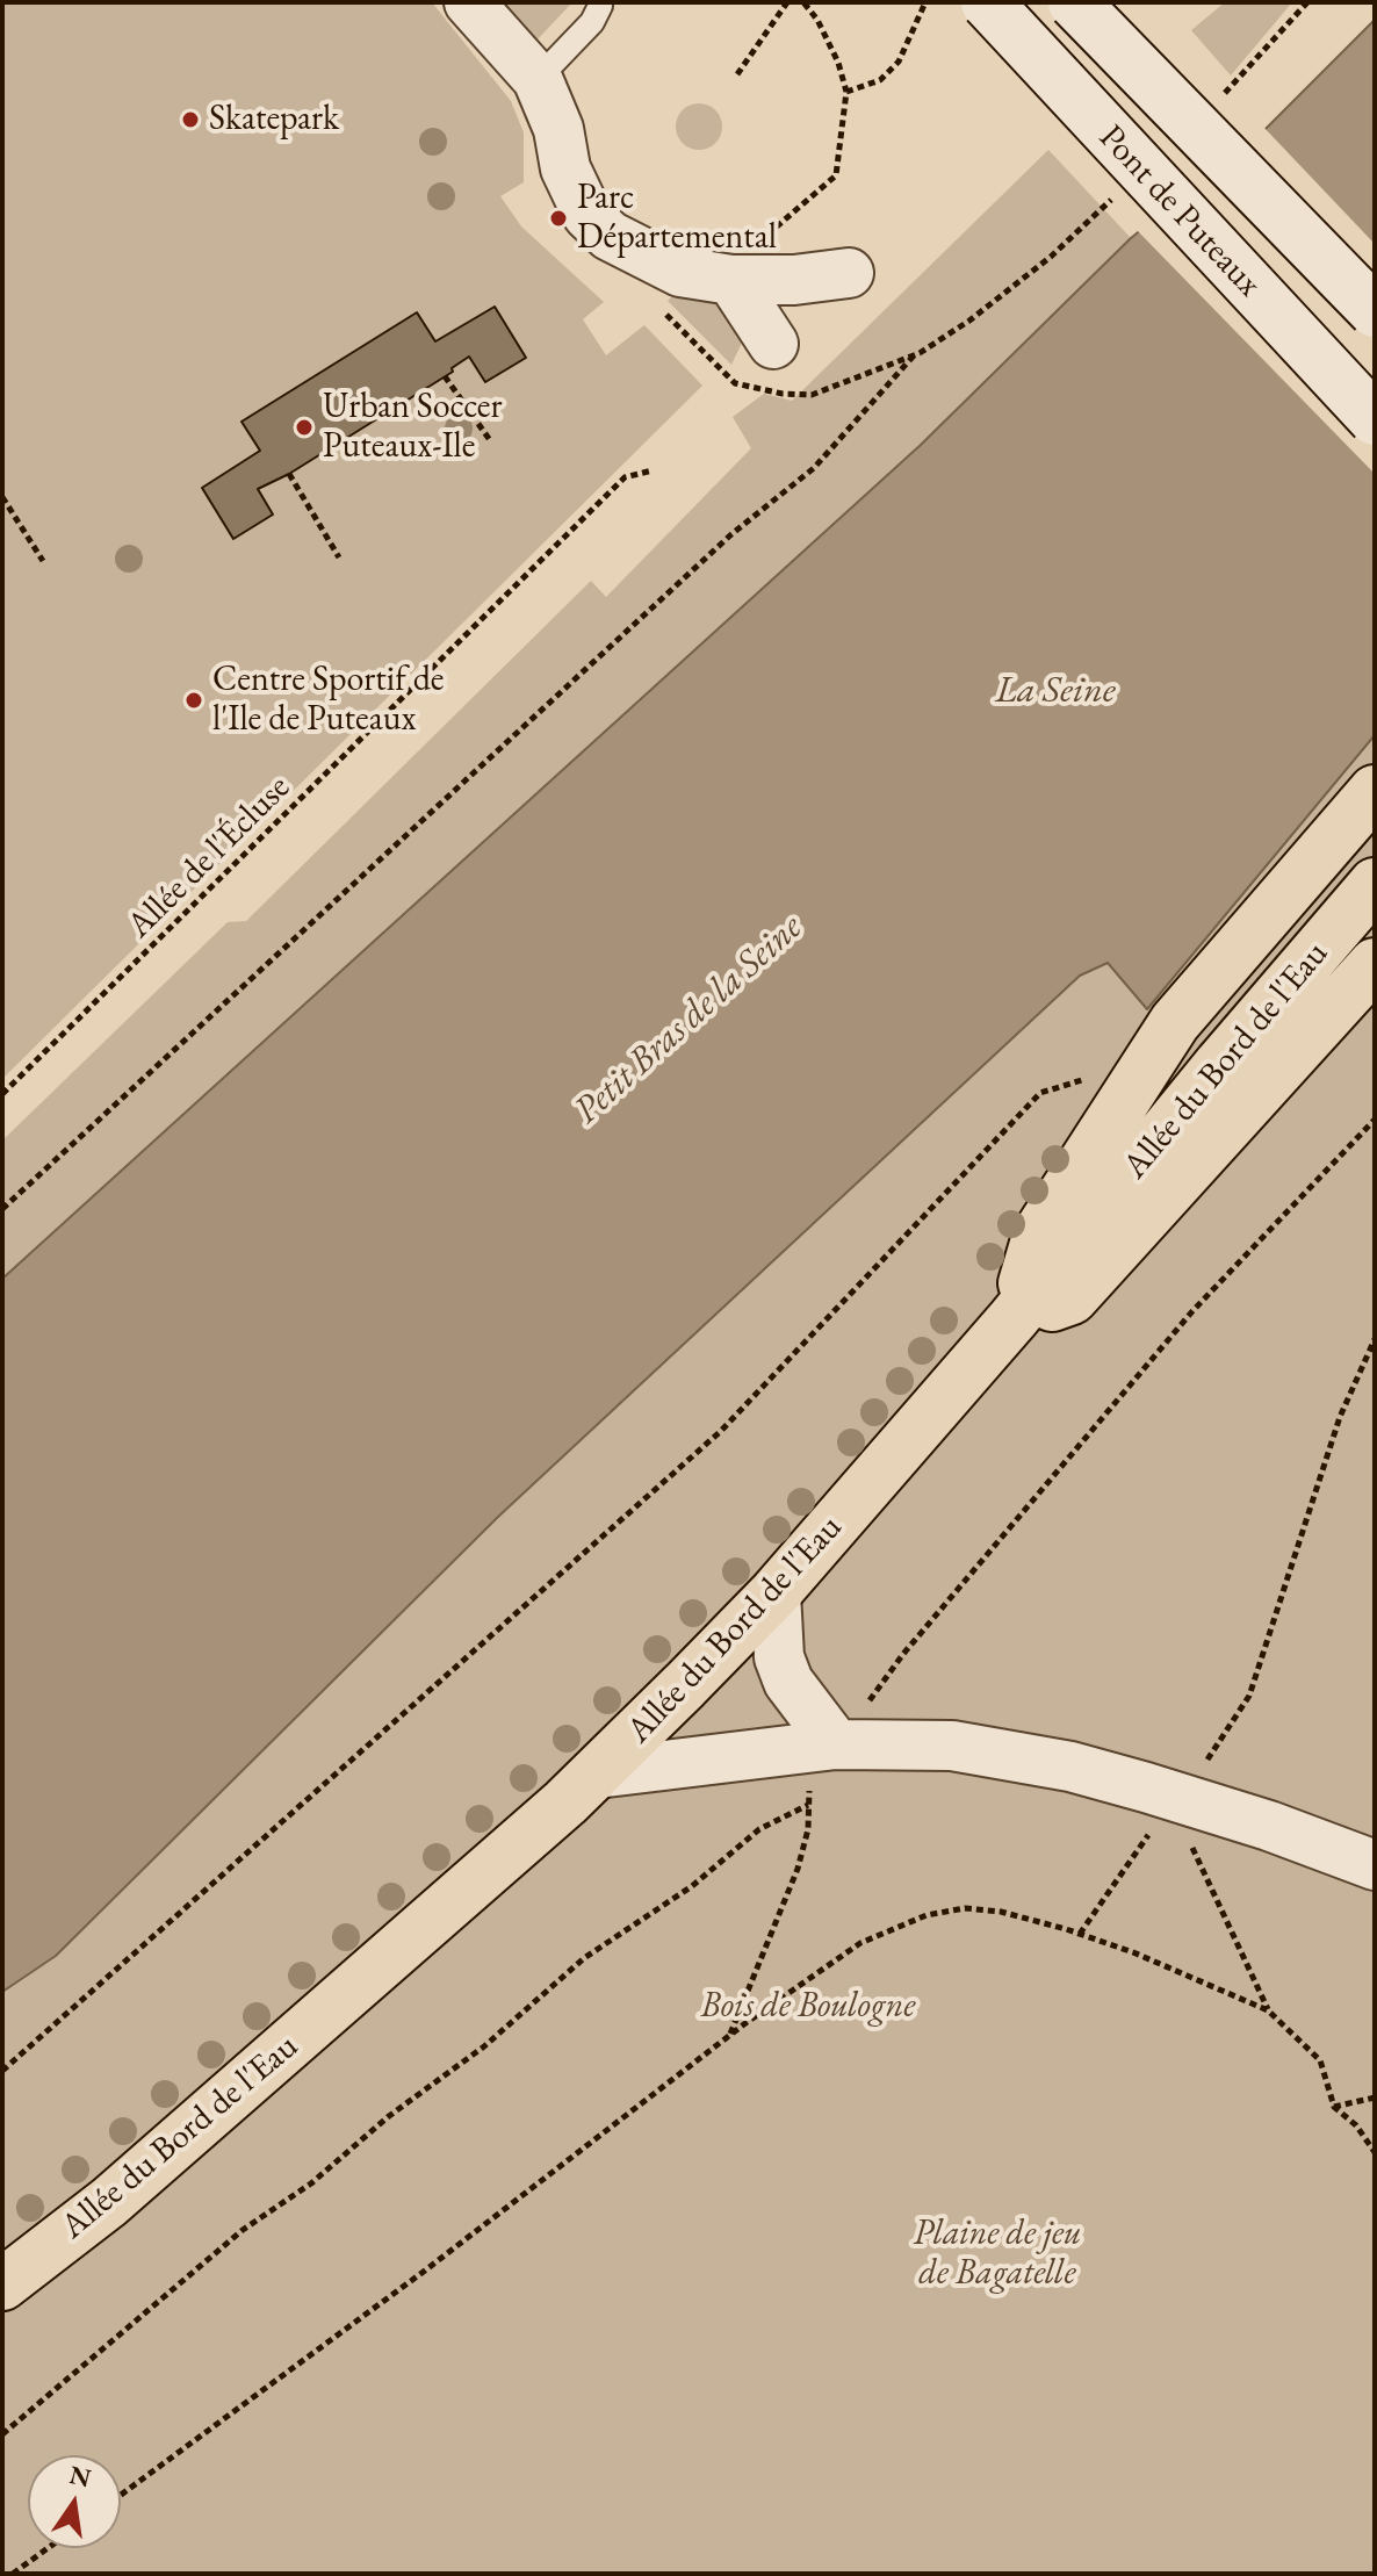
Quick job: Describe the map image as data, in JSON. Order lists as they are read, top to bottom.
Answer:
{
  "streets": {
    "main road": ["Pont de Puteaux", "Allée du Bord de l'Eau"],
    "path": ["Allée de l'Écluse"]
  },
  "water": ["La Seine", "Petit Bras de la Seine"],
  "parks": ["Bois de Boulogne", "Plaine de jeu de Bagatelle"],
  "places": [
    "Skatepark",
    "Parc Départemental",
    "Urban Soccer Puteaux-Ile",
    "Centre Sportif de l'Ile de Puteaux"
  ],
  "north": "top"
}
